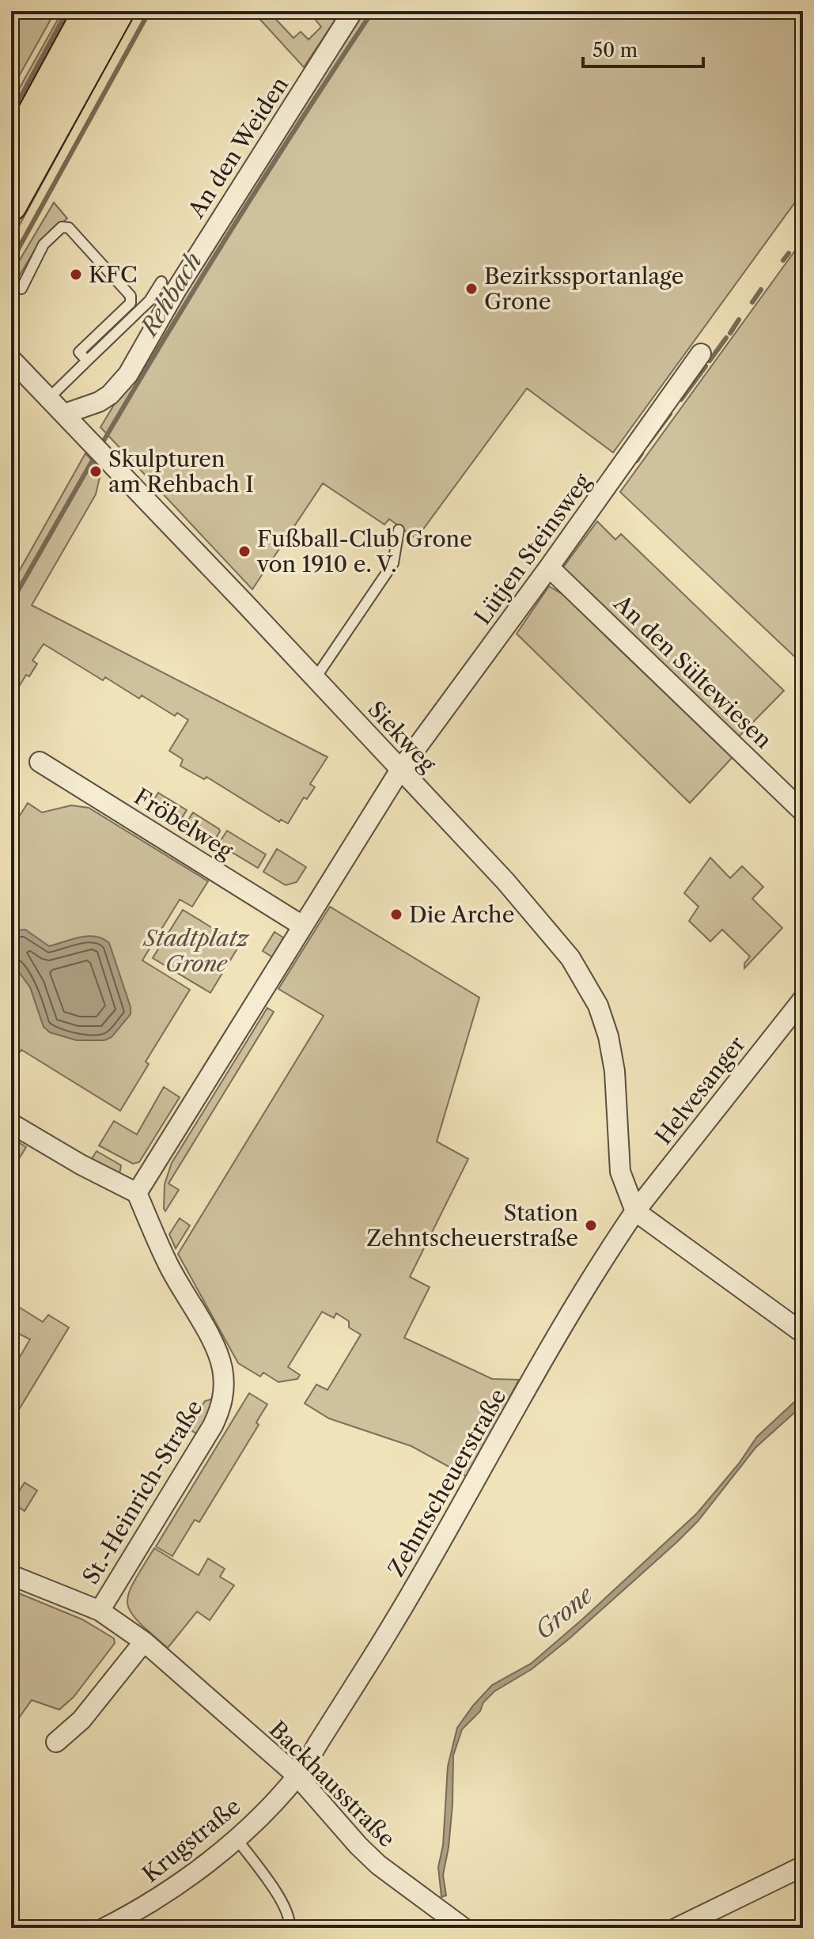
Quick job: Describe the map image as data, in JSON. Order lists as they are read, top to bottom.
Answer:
{
  "streets": {
    "street": [
      "An den Weiden",
      "Lütjen Steinsweg",
      "An den Sültewiesen",
      "Siekweg",
      "Fröbelweg",
      "Helvesanger",
      "Zehntscheuerstraße",
      "St.-Heinrich-Straße",
      "Backhausstraße",
      "Krugstraße"
    ]
  },
  "crossings": [
    ["An den Weiden", "Siekweg"],
    ["Lütjen Steinsweg", "An den Sültewiesen"],
    ["Lütjen Steinsweg", "Siekweg"],
    ["Siekweg", "Helvesanger"],
    ["Siekweg", "Zehntscheuerstraße"],
    ["Helvesanger", "Zehntscheuerstraße"],
    ["Zehntscheuerstraße", "Backhausstraße"],
    ["Zehntscheuerstraße", "Krugstraße"],
    ["St.-Heinrich-Straße", "Backhausstraße"],
    ["Backhausstraße", "Krugstraße"]
  ],
  "water": ["Rehbach", "Grone"],
  "parks": ["Stadtplatz Grone"],
  "places": [
    "KFC",
    "Bezirkssportanlage Grone",
    "Skulpturen am Rehbach I",
    "Fußball-Club Grone von 1910 e. V.",
    "Die Arche",
    "Station Zehntscheuerstraße"
  ],
  "scale_bar": "50 m"
}
